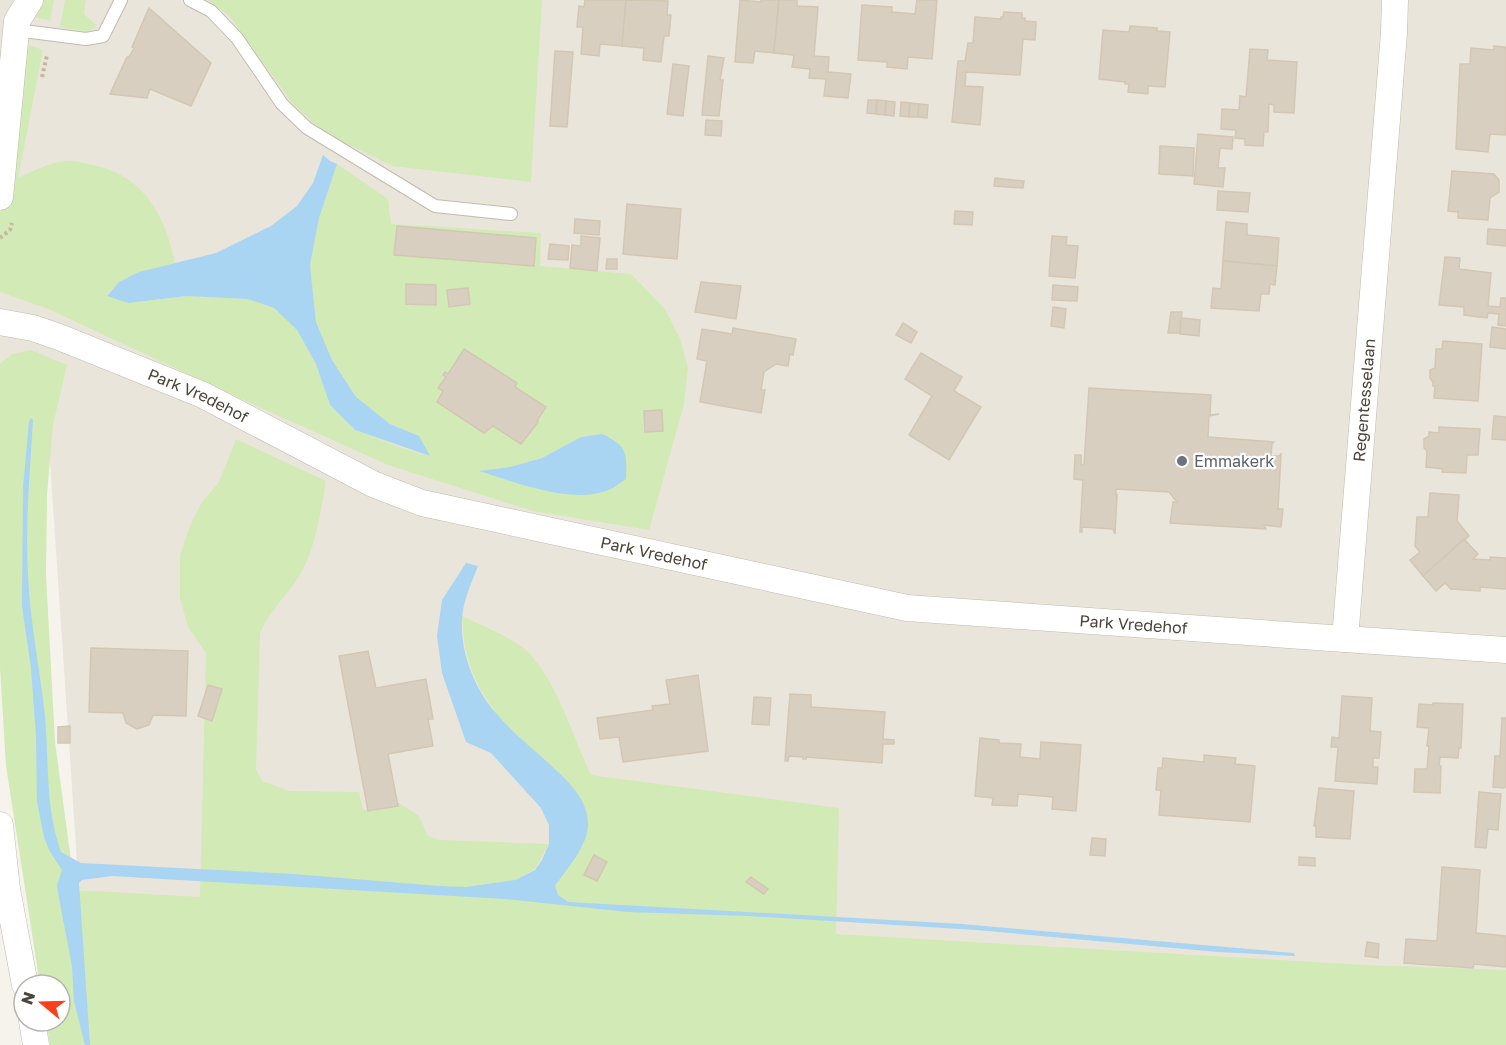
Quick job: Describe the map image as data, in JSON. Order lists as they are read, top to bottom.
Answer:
{
  "streets": {
    "street": ["Park Vredehof", "Regentesselaan"]
  },
  "crossings": [
    ["Park Vredehof", "Regentesselaan"]
  ],
  "places": ["Emmakerk"],
  "north": "left"
}
